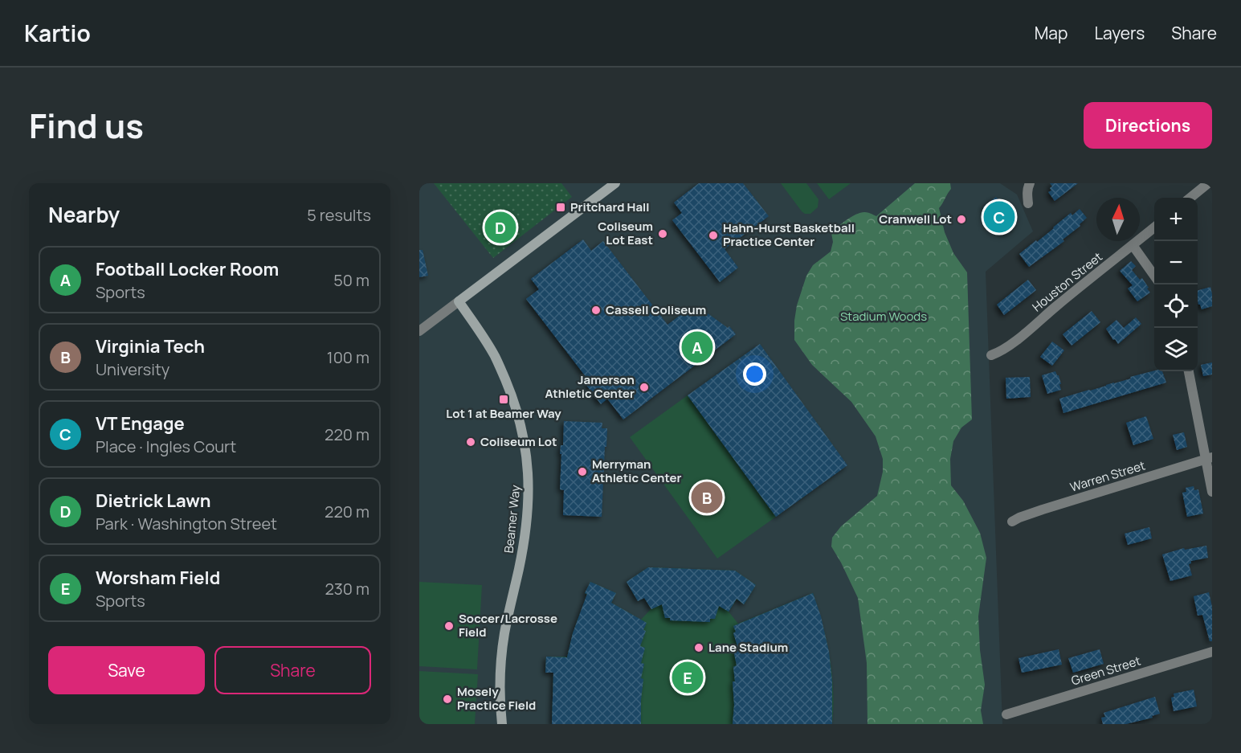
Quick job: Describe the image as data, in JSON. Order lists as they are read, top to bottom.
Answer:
{
  "streets": {
    "main road": ["Beamer Way"],
    "street": ["Houston Street", "Warren Street", "Green Street"]
  },
  "parks": ["Stadium Woods"],
  "places": {
    "transit": ["Pritchard Hall", "Lot 1 at Beamer Way"],
    "other": [
      "Cranwell Lot",
      "Coliseum Lot East",
      "Hahn-Hurst Basketball Practice Center",
      "Cassell Coliseum",
      "Jamerson Athletic Center",
      "Coliseum Lot",
      "Merryman Athletic Center",
      "Soccer/Lacrosse Field",
      "Lane Stadium",
      "Mosely Practice Field"
    ]
  },
  "north": "top",
  "page": {
    "header": "Kartio",
    "nav": ["Map", "Layers", "Share"],
    "title": "Find us",
    "buttons": [
      "Directions",
      ["Save", "Share"]
    ],
    "heading": ["Nearby", "5 results"],
    "map_buttons": ["+", "−"],
    "pins": [
      "C",
      "D",
      "A",
      "B",
      "E"
    ],
    "list": [
      {
        "mark": "A",
        "name": "Football Locker Room",
        "note": "Sports",
        "value": "50 m"
      },
      {
        "mark": "B",
        "name": "Virginia Tech",
        "note": "University",
        "value": "100 m"
      },
      {
        "mark": "C",
        "name": "VT Engage",
        "note": "Place · Ingles Court",
        "value": "220 m"
      },
      {
        "mark": "D",
        "name": "Dietrick Lawn",
        "note": "Park · Washington Street",
        "value": "220 m"
      },
      {
        "mark": "E",
        "name": "Worsham Field",
        "note": "Sports",
        "value": "230 m"
      }
    ]
  }
}
